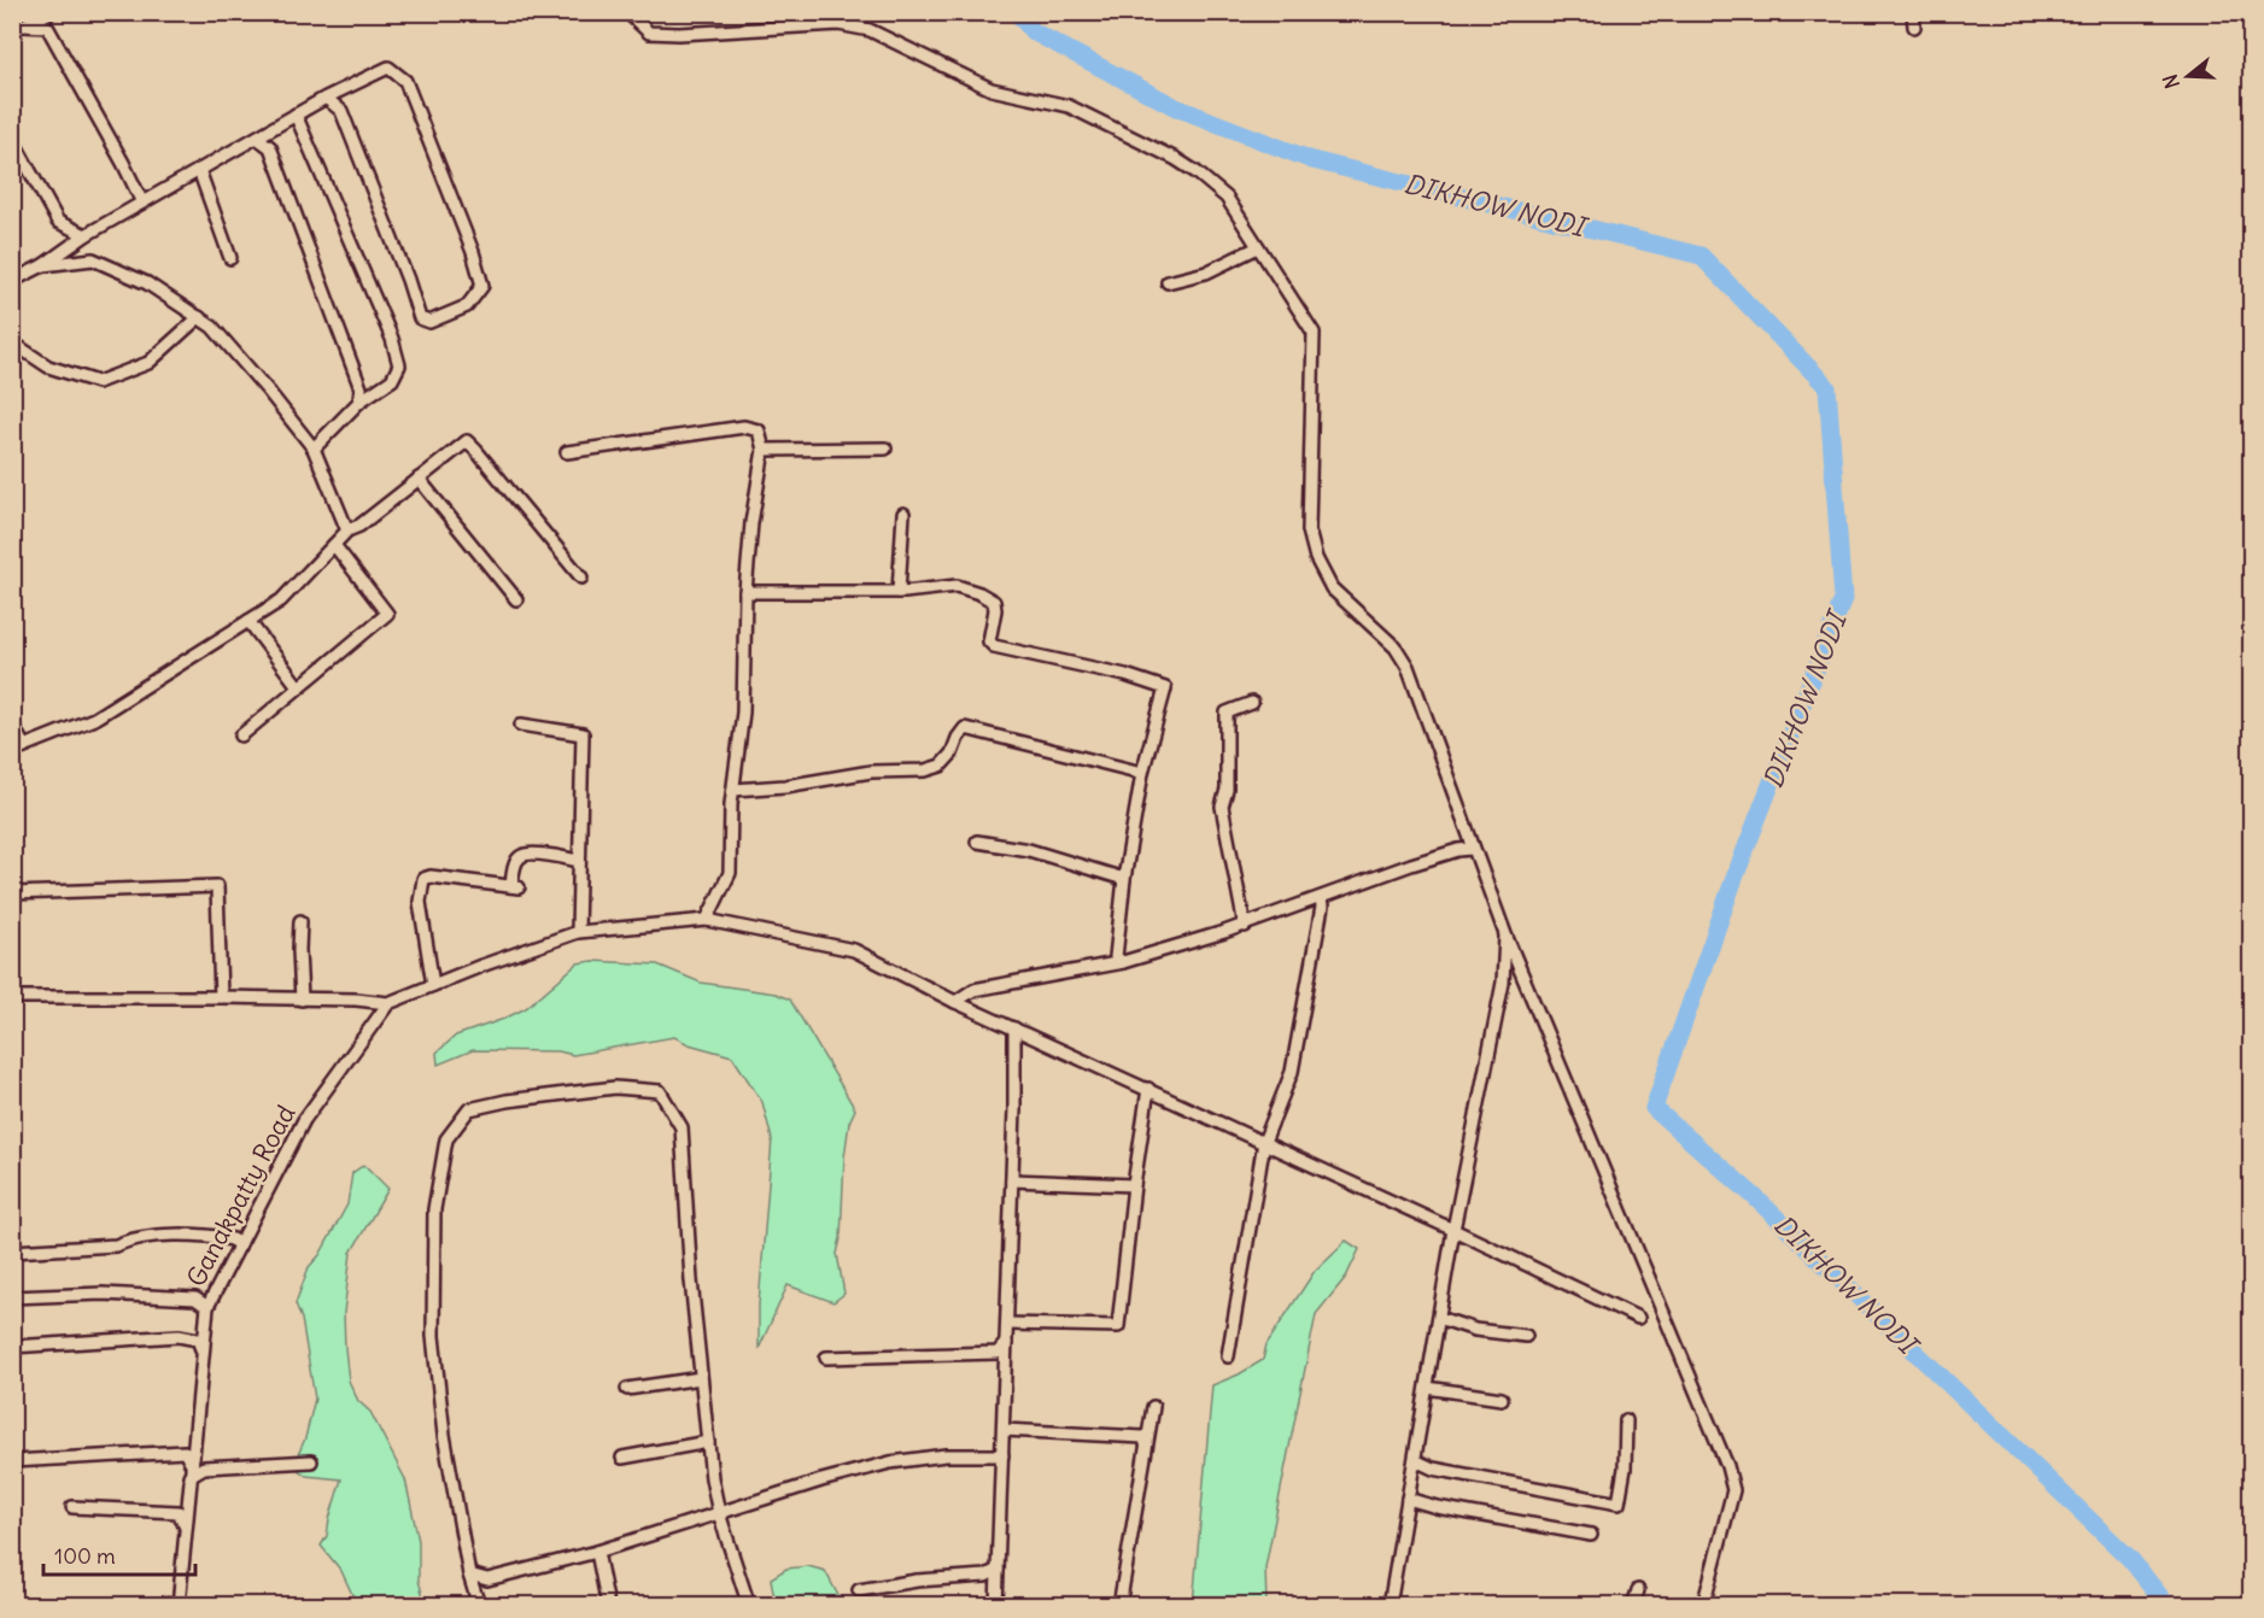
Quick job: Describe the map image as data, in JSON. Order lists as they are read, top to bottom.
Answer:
{
  "streets": {
    "street": ["Ganakpatty Road"]
  },
  "water": ["DIKHOW NODI"],
  "scale_bar": "100 m",
  "north": "left"
}
